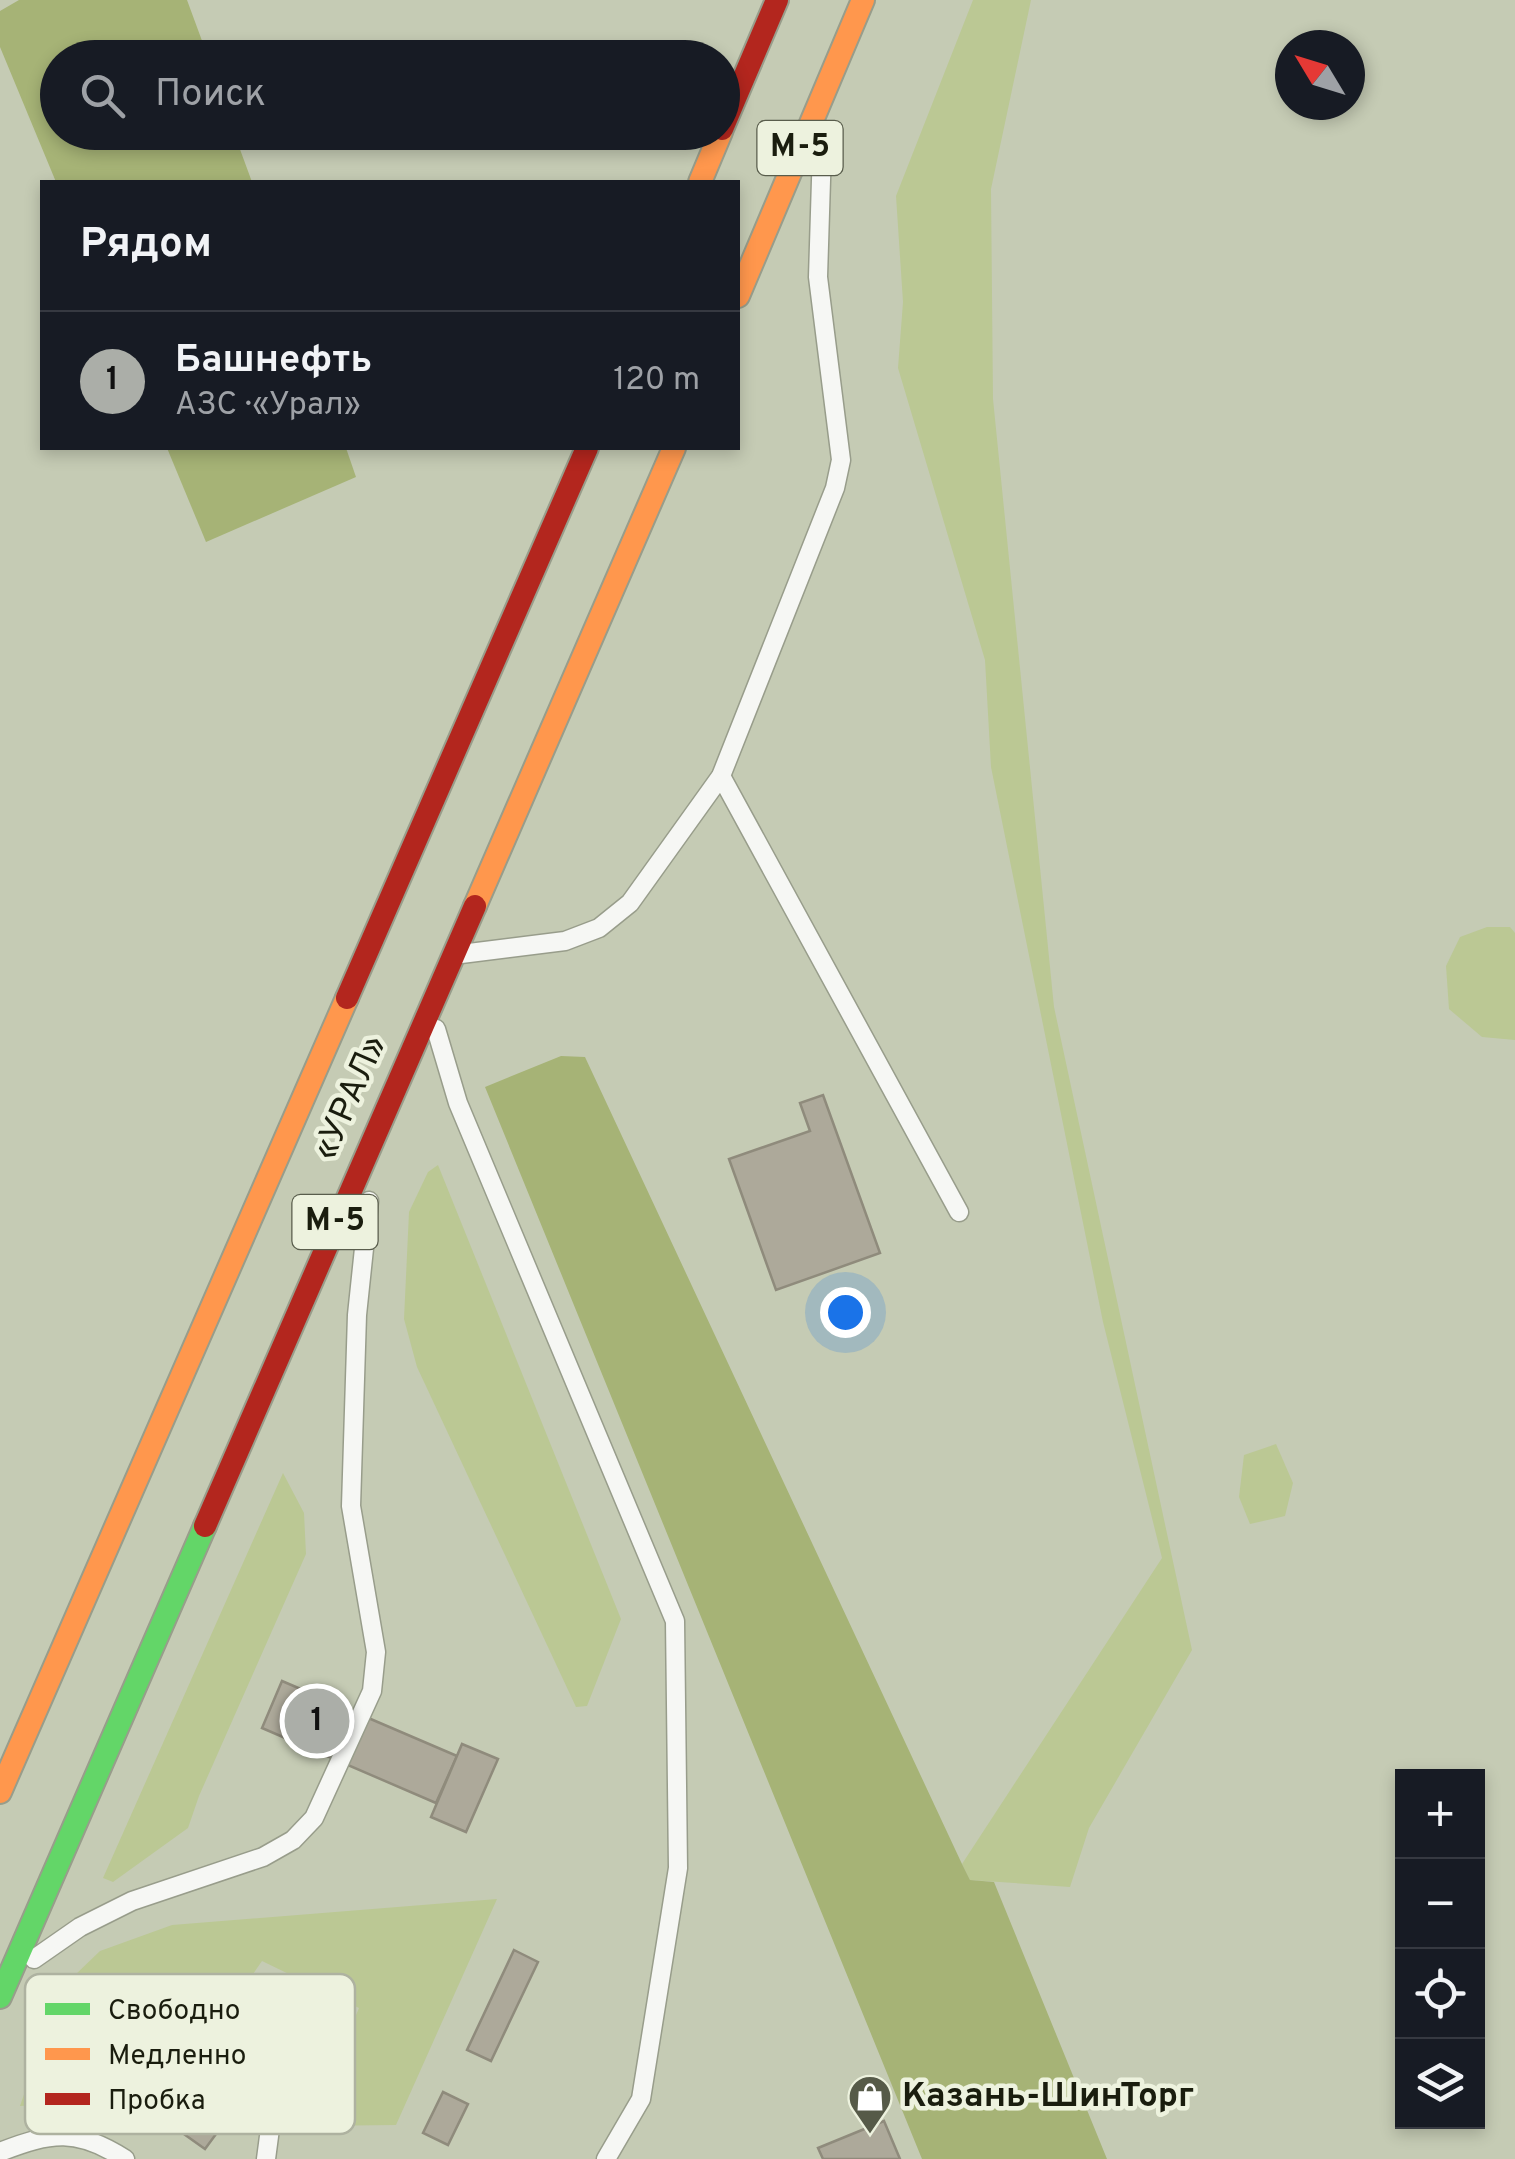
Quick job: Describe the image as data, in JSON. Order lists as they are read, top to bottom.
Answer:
{
  "streets": {
    "highway": ["М-5", "«УРАЛ»"]
  },
  "places": {
    "shop": ["Казань-ШинТорг"]
  },
  "legend": ["Свободно", "Медленно", "Пробка"],
  "north": "top left",
  "page": {
    "search": "Поиск",
    "heading": "Рядом",
    "list": [
      {
        "mark": "1",
        "name": "Башнефть",
        "note": "АЗС · «Урал»",
        "value": "120 m"
      }
    ],
    "pins": "1",
    "map_buttons": ["+", "−"]
  }
}
